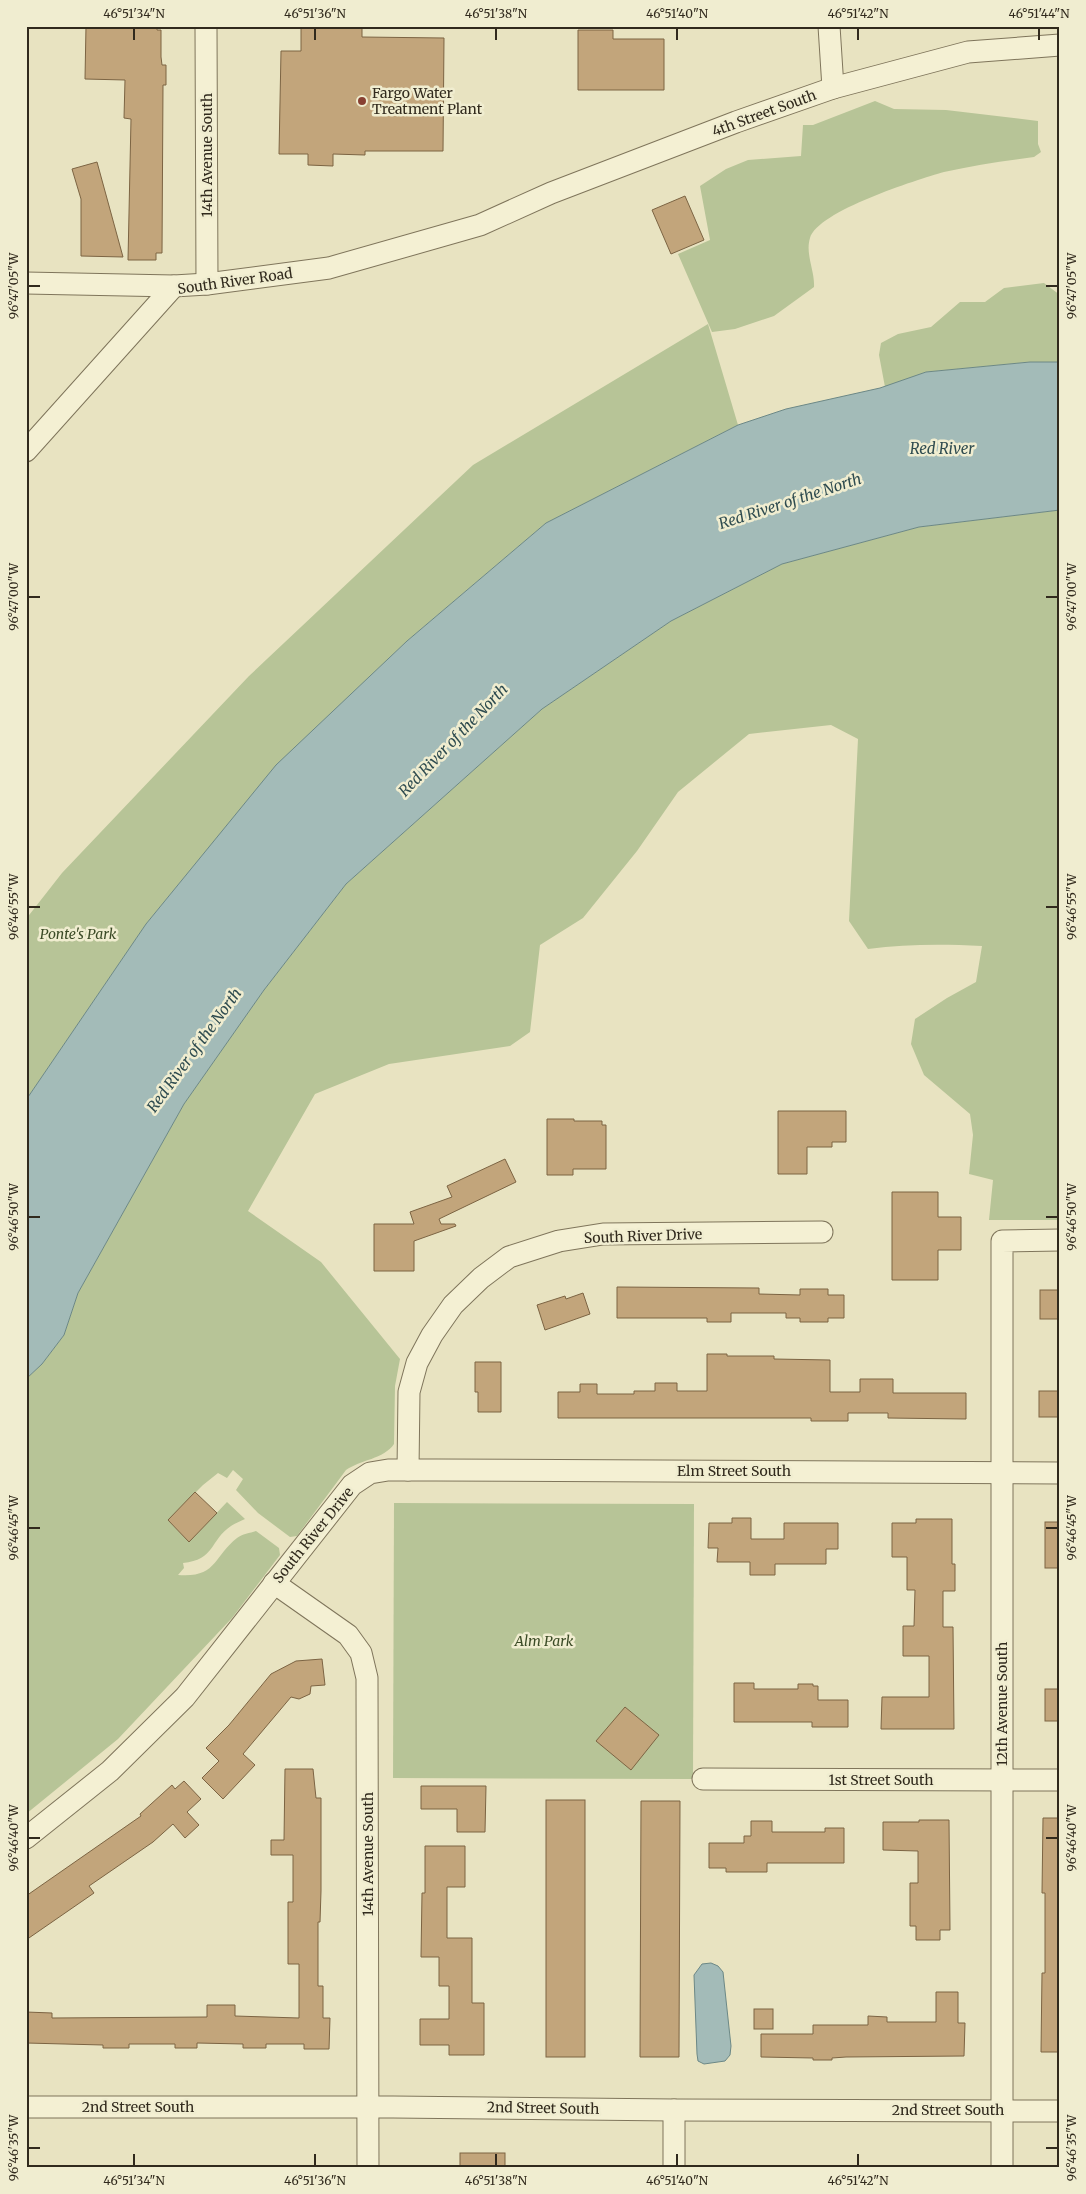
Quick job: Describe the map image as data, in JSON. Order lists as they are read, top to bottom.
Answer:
{
  "streets": {
    "street": [
      "4th Street South",
      "14th Avenue South",
      "South River Road",
      "South River Drive",
      "Elm Street South",
      "12th Avenue South",
      "1st Street South",
      "2nd Street South"
    ]
  },
  "crossings": [
    ["4th Street South", "South River Road"],
    ["14th Avenue South", "South River Road"],
    ["14th Avenue South", "South River Drive"],
    ["14th Avenue South", "2nd Street South"],
    ["South River Drive", "Elm Street South"],
    ["Elm Street South", "12th Avenue South"],
    ["12th Avenue South", "1st Street South"],
    ["12th Avenue South", "2nd Street South"]
  ],
  "water": ["Red River", "Red River of the North"],
  "parks": ["Ponte's Park", "Alm Park"],
  "places": ["Fargo Water Treatment Plant"],
  "coordinates": [
    "46°51'34\"N",
    "46°51'36\"N",
    "46°51'38\"N",
    "46°51'40\"N",
    "46°51'42\"N",
    "46°51'44\"N",
    "96°47'05\"W",
    "96°47'00\"W",
    "96°46'55\"W",
    "96°46'50\"W",
    "96°46'45\"W",
    "96°46'40\"W",
    "96°46'35\"W"
  ]
}
